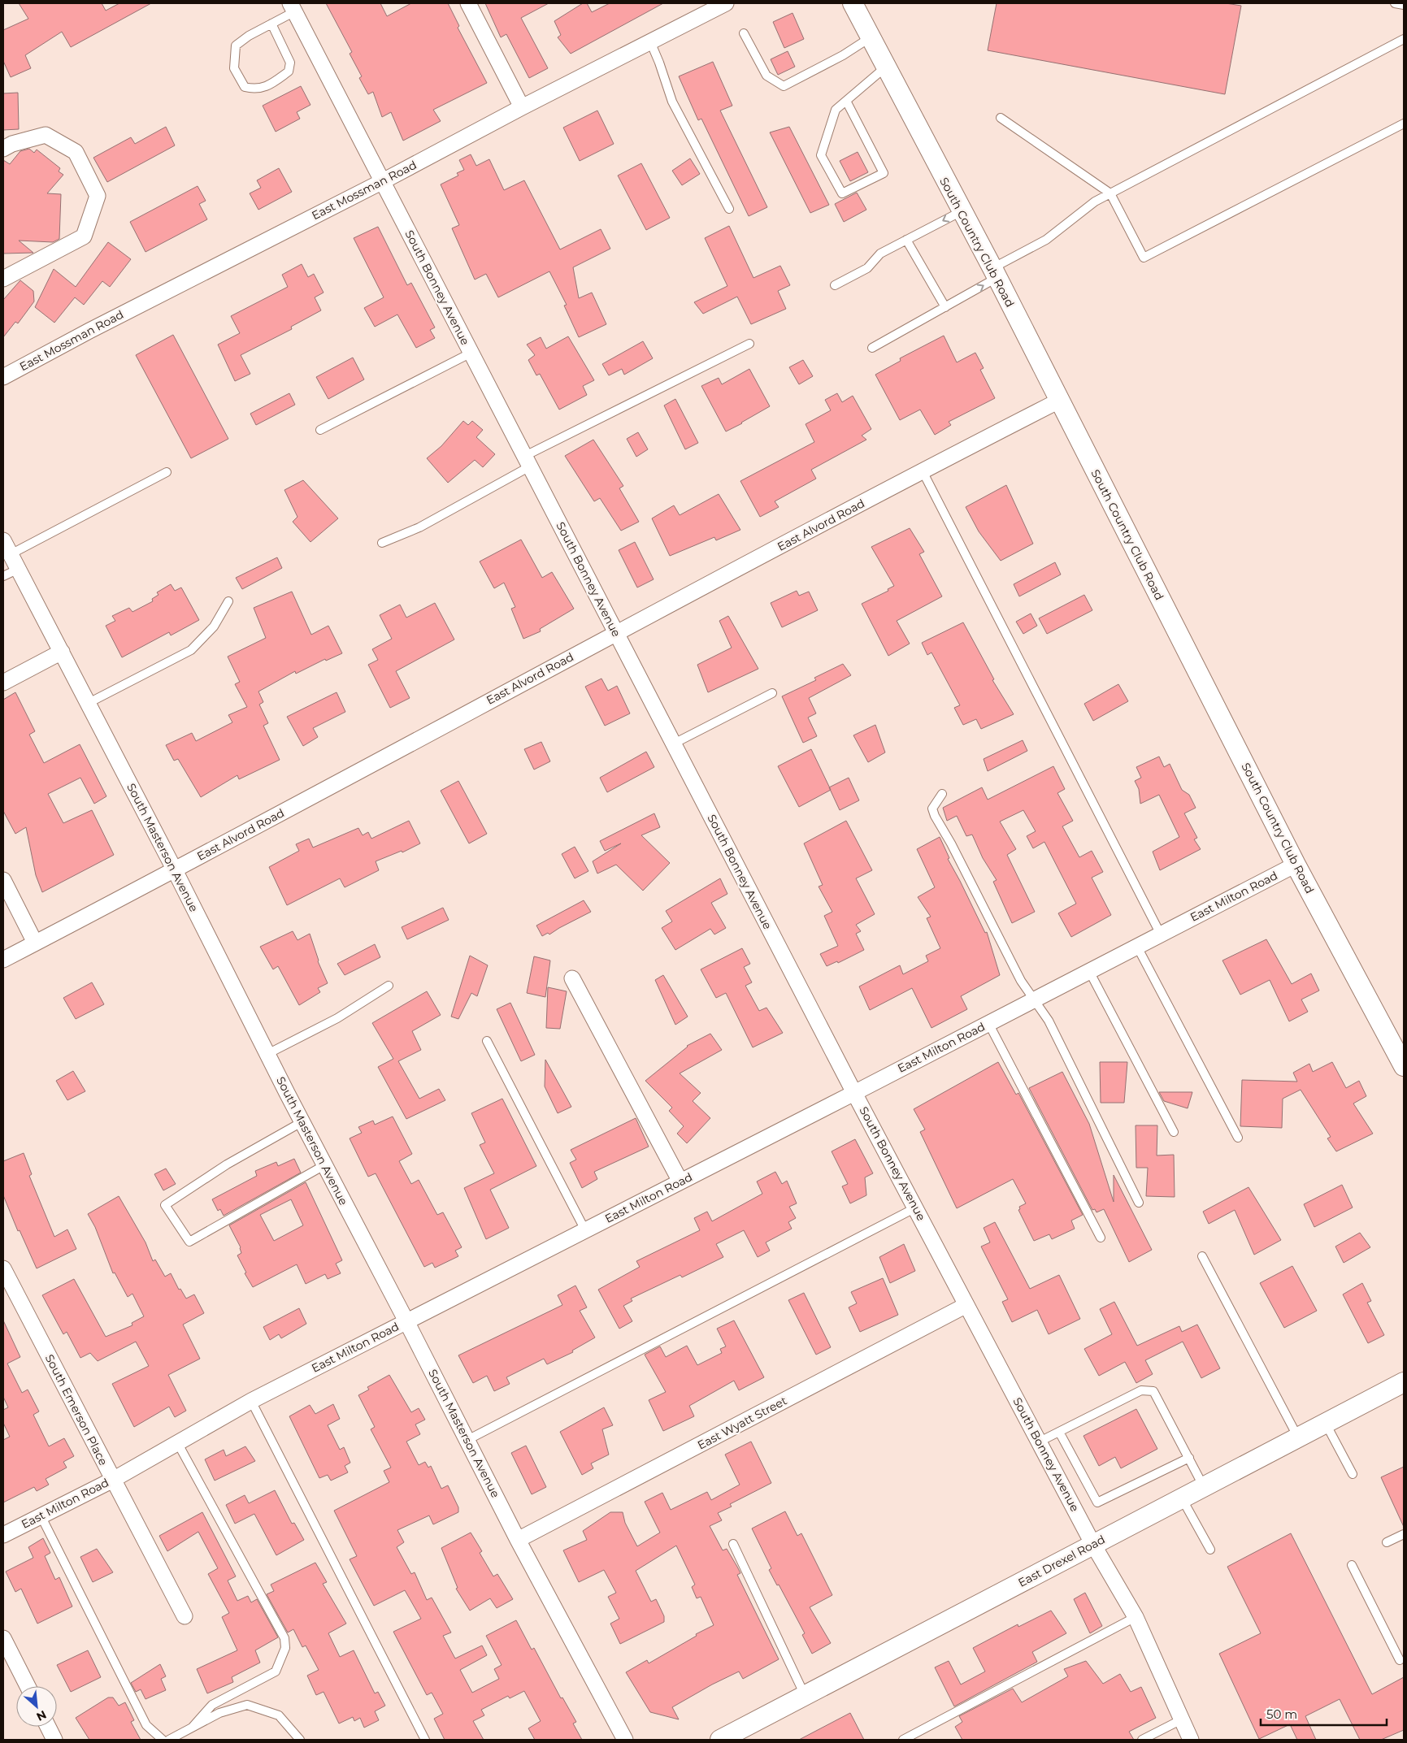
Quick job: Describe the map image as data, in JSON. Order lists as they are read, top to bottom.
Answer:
{
  "streets": {
    "street": [
      "East Mossman Road",
      "South Country Club Road",
      "South Bonney Avenue",
      "East Alvord Road",
      "South Masterson Avenue",
      "East Milton Road",
      "South Emerson Place",
      "East Wyatt Street",
      "East Drexel Road"
    ]
  },
  "crossings": [
    ["East Mossman Road", "South Bonney Avenue"],
    ["South Country Club Road", "East Alvord Road"],
    ["South Country Club Road", "East Milton Road"],
    ["South Bonney Avenue", "East Alvord Road"],
    ["South Bonney Avenue", "East Milton Road"],
    ["South Bonney Avenue", "East Wyatt Street"],
    ["South Bonney Avenue", "East Drexel Road"],
    ["East Alvord Road", "South Masterson Avenue"],
    ["South Masterson Avenue", "East Milton Road"],
    ["South Masterson Avenue", "East Wyatt Street"],
    ["East Milton Road", "South Emerson Place"]
  ],
  "scale_bar": "50 m",
  "north": "bottom right"
}
